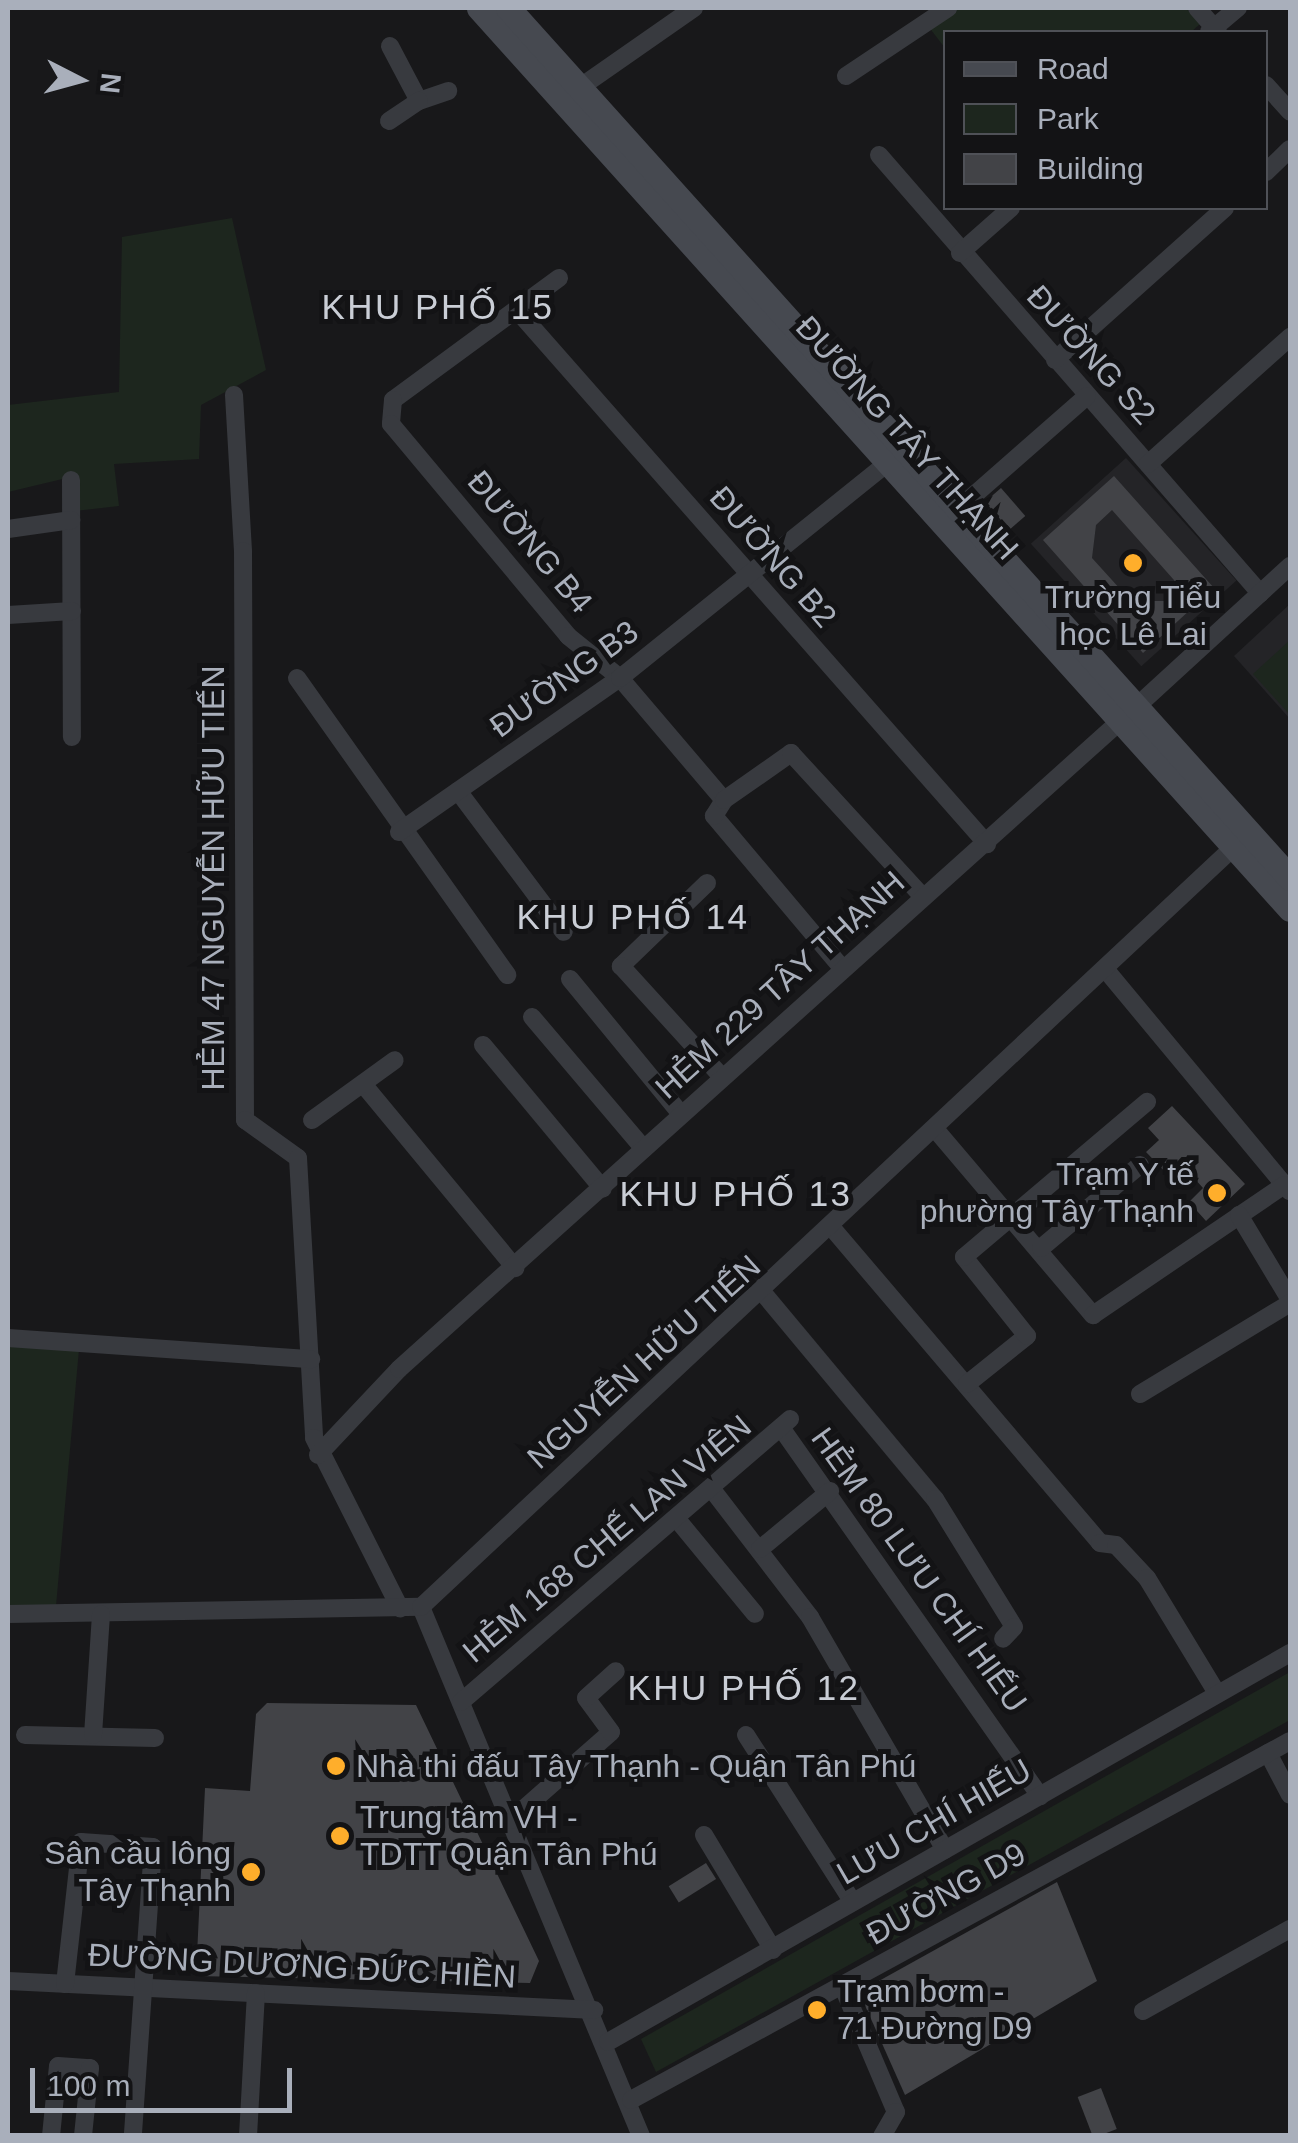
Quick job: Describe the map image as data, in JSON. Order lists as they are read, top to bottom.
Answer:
{
  "streets": {
    "street": [
      "ĐƯỜNG S2",
      "ĐƯỜNG TÂY THẠNH",
      "ĐƯỜNG B4",
      "ĐƯỜNG B2",
      "ĐƯỜNG B3",
      "HẺM 47 NGUYỄN HỮU TIẾN",
      "HẺM 229 TÂY THẠNH",
      "NGUYỄN HỮU TIẾN",
      "HẺM 168 CHẾ LAN VIÊN",
      "HẺM 80 LƯU CHÍ HIẾU",
      "LƯU CHÍ HIẾU",
      "ĐƯỜNG D9",
      "ĐƯỜNG DƯƠNG ĐỨC HIỀN"
    ]
  },
  "crossings": [
    ["ĐƯỜNG S2", "HẺM 229 TÂY THẠNH"],
    ["ĐƯỜNG TÂY THẠNH", "ĐƯỜNG B3"],
    ["ĐƯỜNG TÂY THẠNH", "HẺM 229 TÂY THẠNH"],
    ["ĐƯỜNG TÂY THẠNH", "NGUYỄN HỮU TIẾN"],
    ["ĐƯỜNG B4", "ĐƯỜNG B2"],
    ["ĐƯỜNG B4", "ĐƯỜNG B3"],
    ["ĐƯỜNG B2", "ĐƯỜNG B3"],
    ["ĐƯỜNG B2", "HẺM 229 TÂY THẠNH"],
    ["HẺM 47 NGUYỄN HỮU TIẾN", "HẺM 229 TÂY THẠNH"],
    ["HẺM 168 CHẾ LAN VIÊN", "HẺM 80 LƯU CHÍ HIẾU"],
    ["HẺM 80 LƯU CHÍ HIẾU", "LƯU CHÍ HIẾU"]
  ],
  "districts": [
    "KHU PHỐ 15",
    "KHU PHỐ 14",
    "KHU PHỐ 13",
    "KHU PHỐ 12"
  ],
  "places": [
    "Trường Tiểu học Lê Lai",
    "Trạm Y tế phường Tây Thạnh",
    "Nhà thi đấu Tây Thạnh - Quận Tân Phú",
    "Trung tâm VH - TDTT Quận Tân Phú",
    "Sân cầu lông Tây Thạnh",
    "Trạm bơm - 71 Đường D9"
  ],
  "legend": ["Road", "Park", "Building"],
  "scale_bar": "100 m",
  "north": "right"
}
